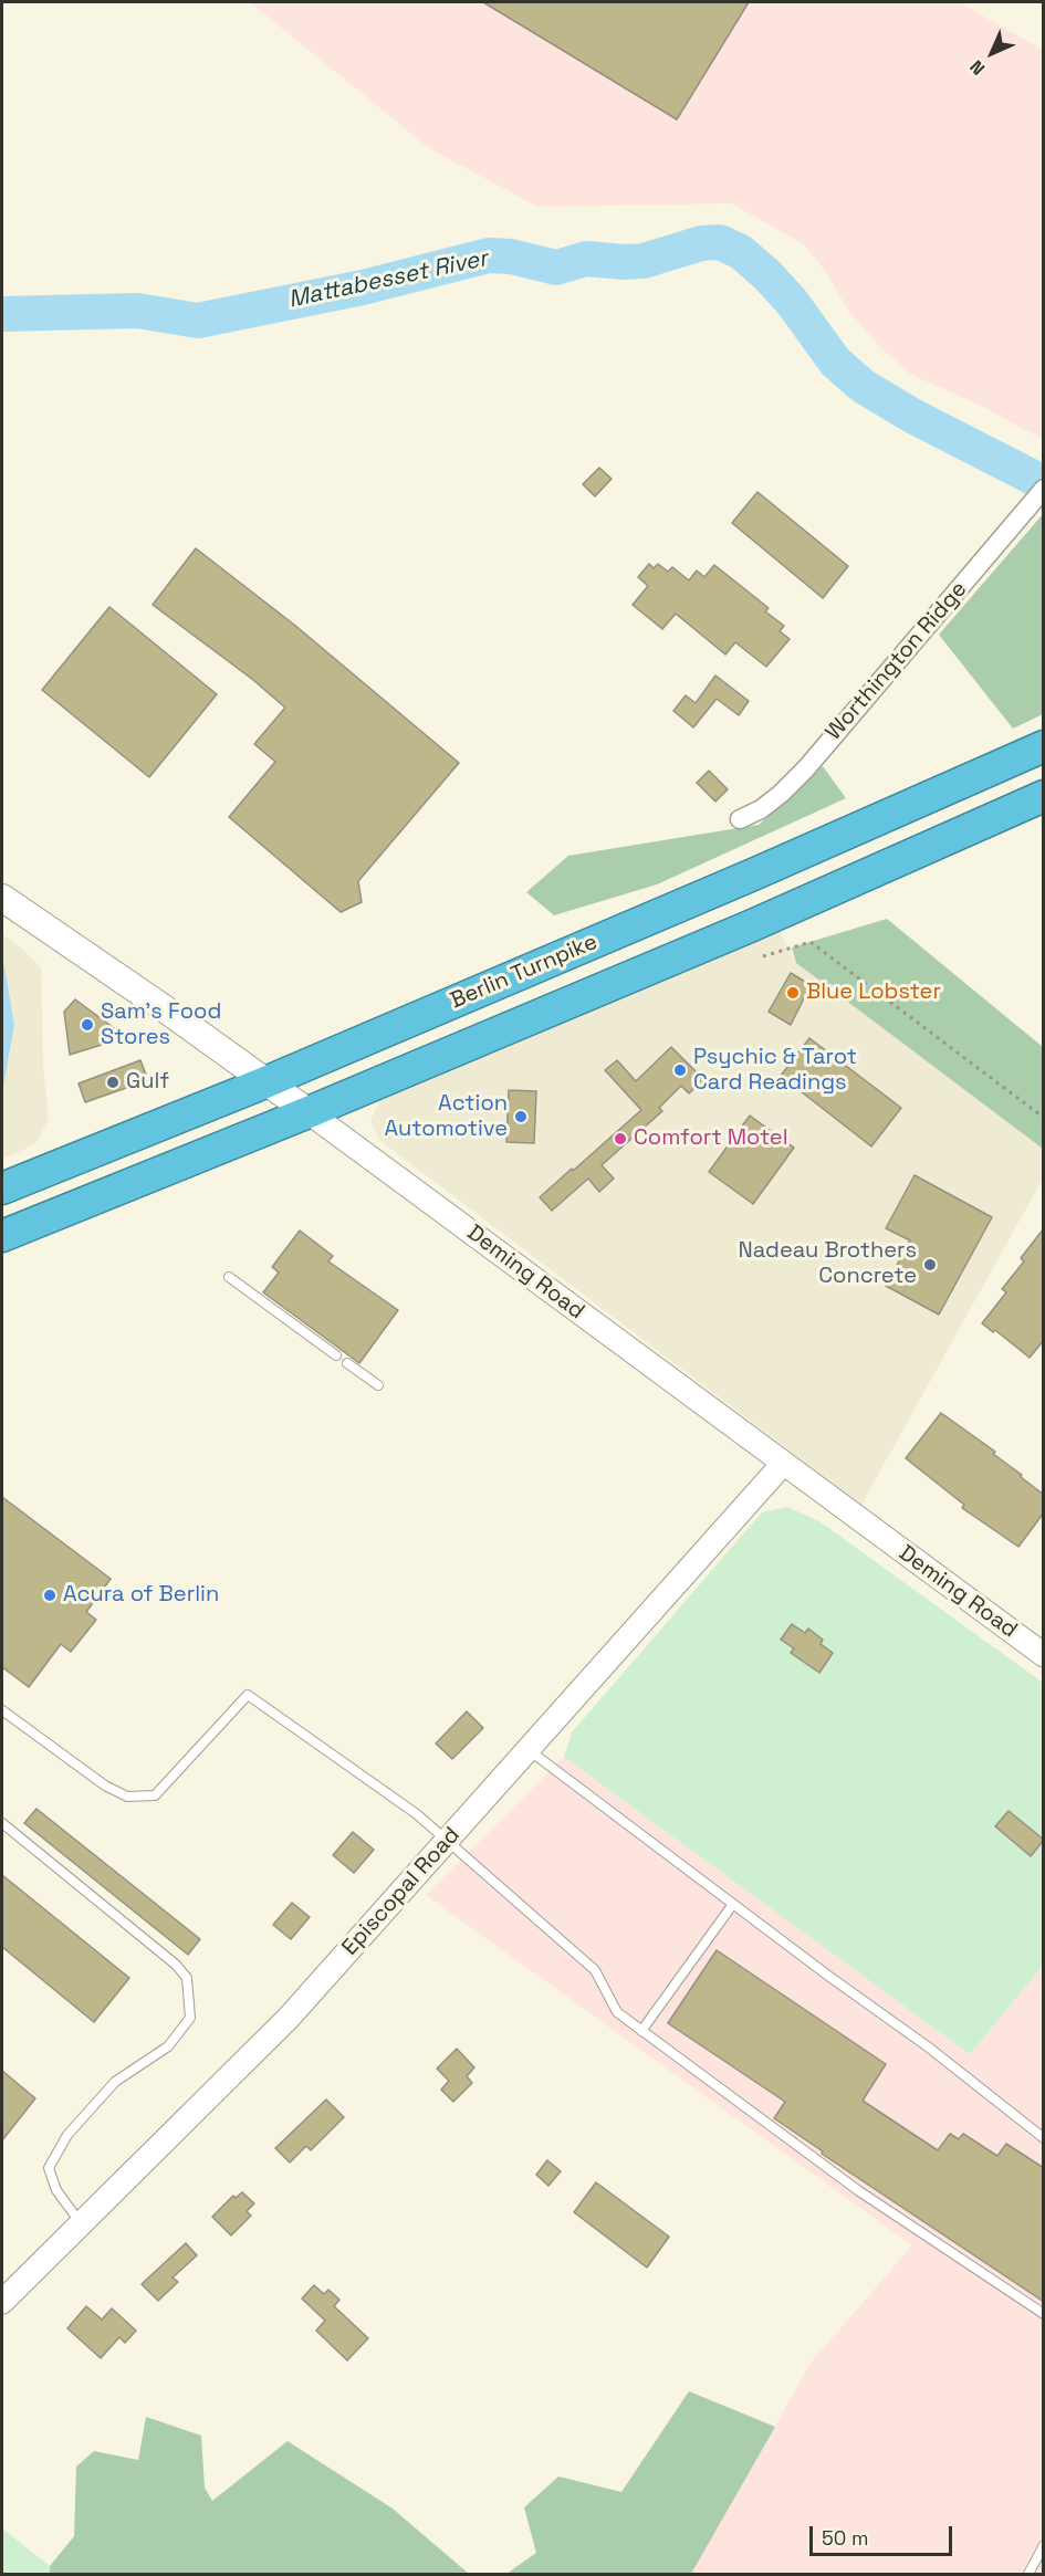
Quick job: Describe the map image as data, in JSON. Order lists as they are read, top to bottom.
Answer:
{
  "streets": {
    "highway": ["Berlin Turnpike"],
    "main road": ["Deming Road"],
    "street": ["Worthington Ridge", "Episcopal Road"]
  },
  "crossings": [
    ["Berlin Turnpike", "Deming Road"],
    ["Deming Road", "Episcopal Road"]
  ],
  "water": ["Mattabesset River"],
  "places": [
    "Blue Lobster",
    "Sam's Food Stores",
    "Psychic & Tarot Card Readings",
    "Gulf",
    "Action Automotive",
    "Comfort Motel",
    "Nadeau Brothers Concrete",
    "Acura of Berlin"
  ],
  "scale_bar": "50 m",
  "north": "bottom left"
}
